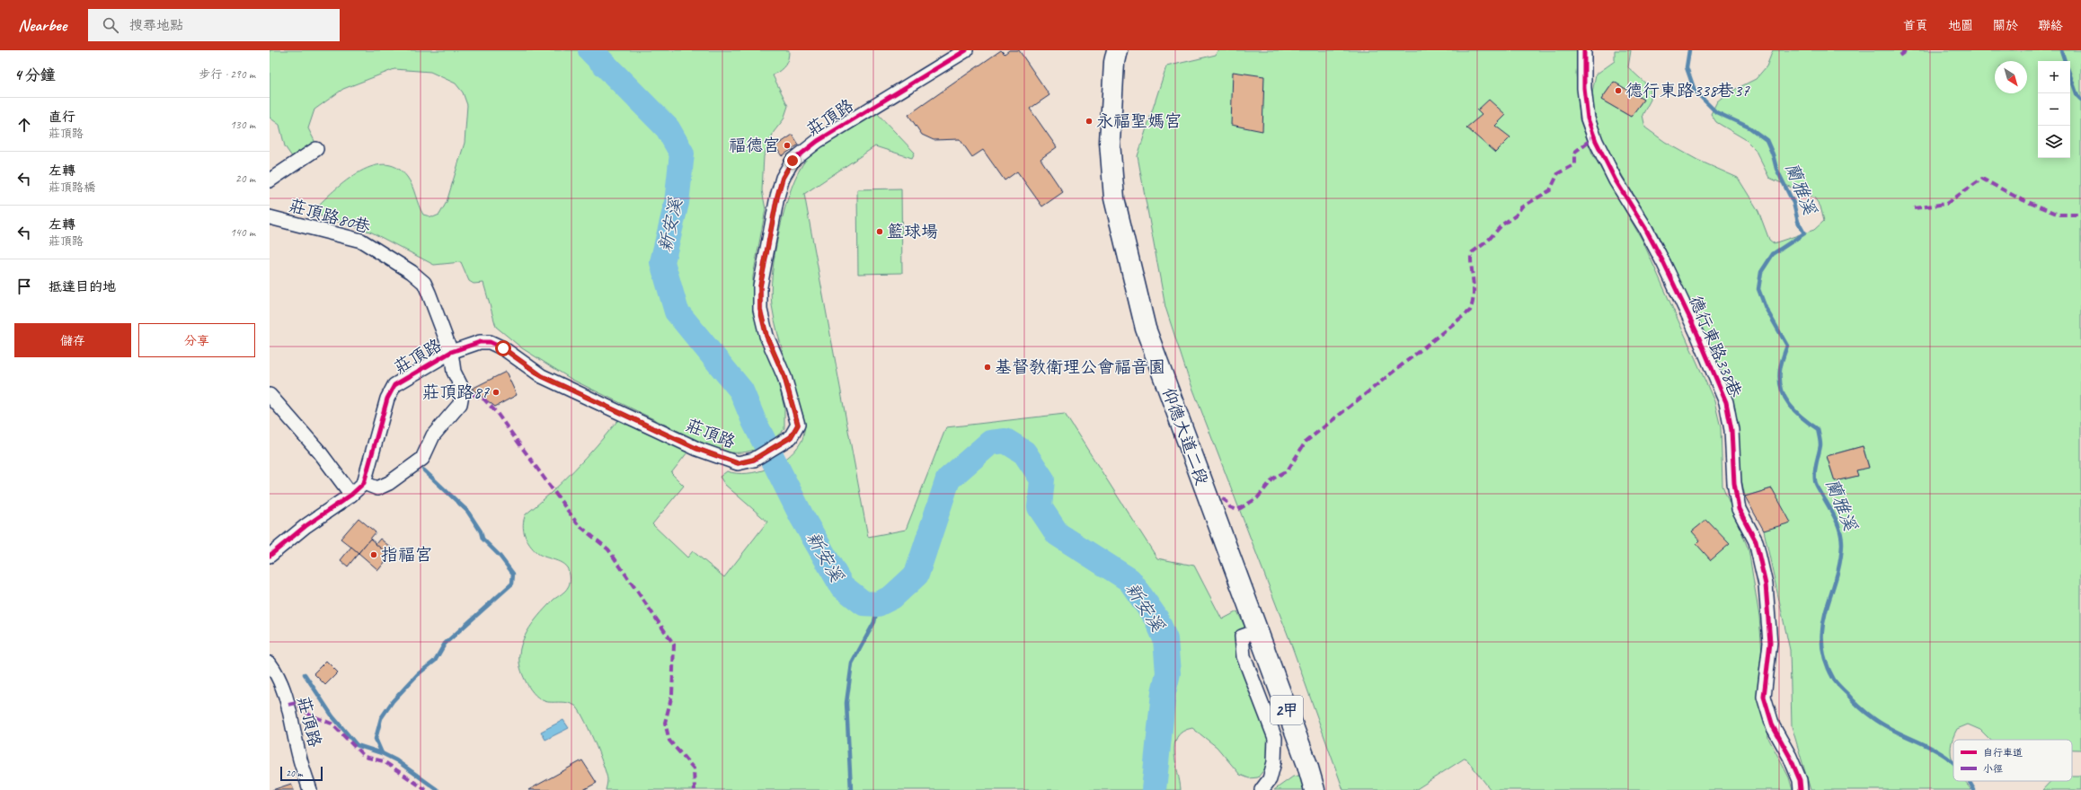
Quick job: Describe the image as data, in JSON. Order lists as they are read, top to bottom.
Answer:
{
  "streets": {
    "main road": ["仰德大道二段", "2甲"],
    "street": ["莊頂路", "莊頂路80巷", "德行東路338巷"]
  },
  "crossings": [
    ["莊頂路", "莊頂路80巷"]
  ],
  "water": ["蘭雅溪", "新安溪"],
  "places": [
    "德行東路338巷37",
    "永福聖媽宮",
    "福德宮",
    "籃球場",
    "基督教衛理公會福音園",
    "莊頂路87",
    "指福宮"
  ],
  "legend": ["自行車道", "小徑"],
  "scale_bar": "20 m",
  "north": "bottom right",
  "page": {
    "header": "Nearbee",
    "search": "搜尋地點",
    "nav": [
      "首頁",
      "地圖",
      "關於",
      "聯絡"
    ],
    "heading": ["4 分鐘", "步行 · 290 m"],
    "map_buttons": ["+", "−"],
    "list": [
      ["直行", "莊頂路", "130 m"],
      ["左轉", "莊頂路橋", "20 m"],
      ["左轉", "莊頂路", "140 m"],
      "抵達目的地"
    ],
    "buttons": ["儲存", "分享"],
    "scale": "20 m"
  }
}
